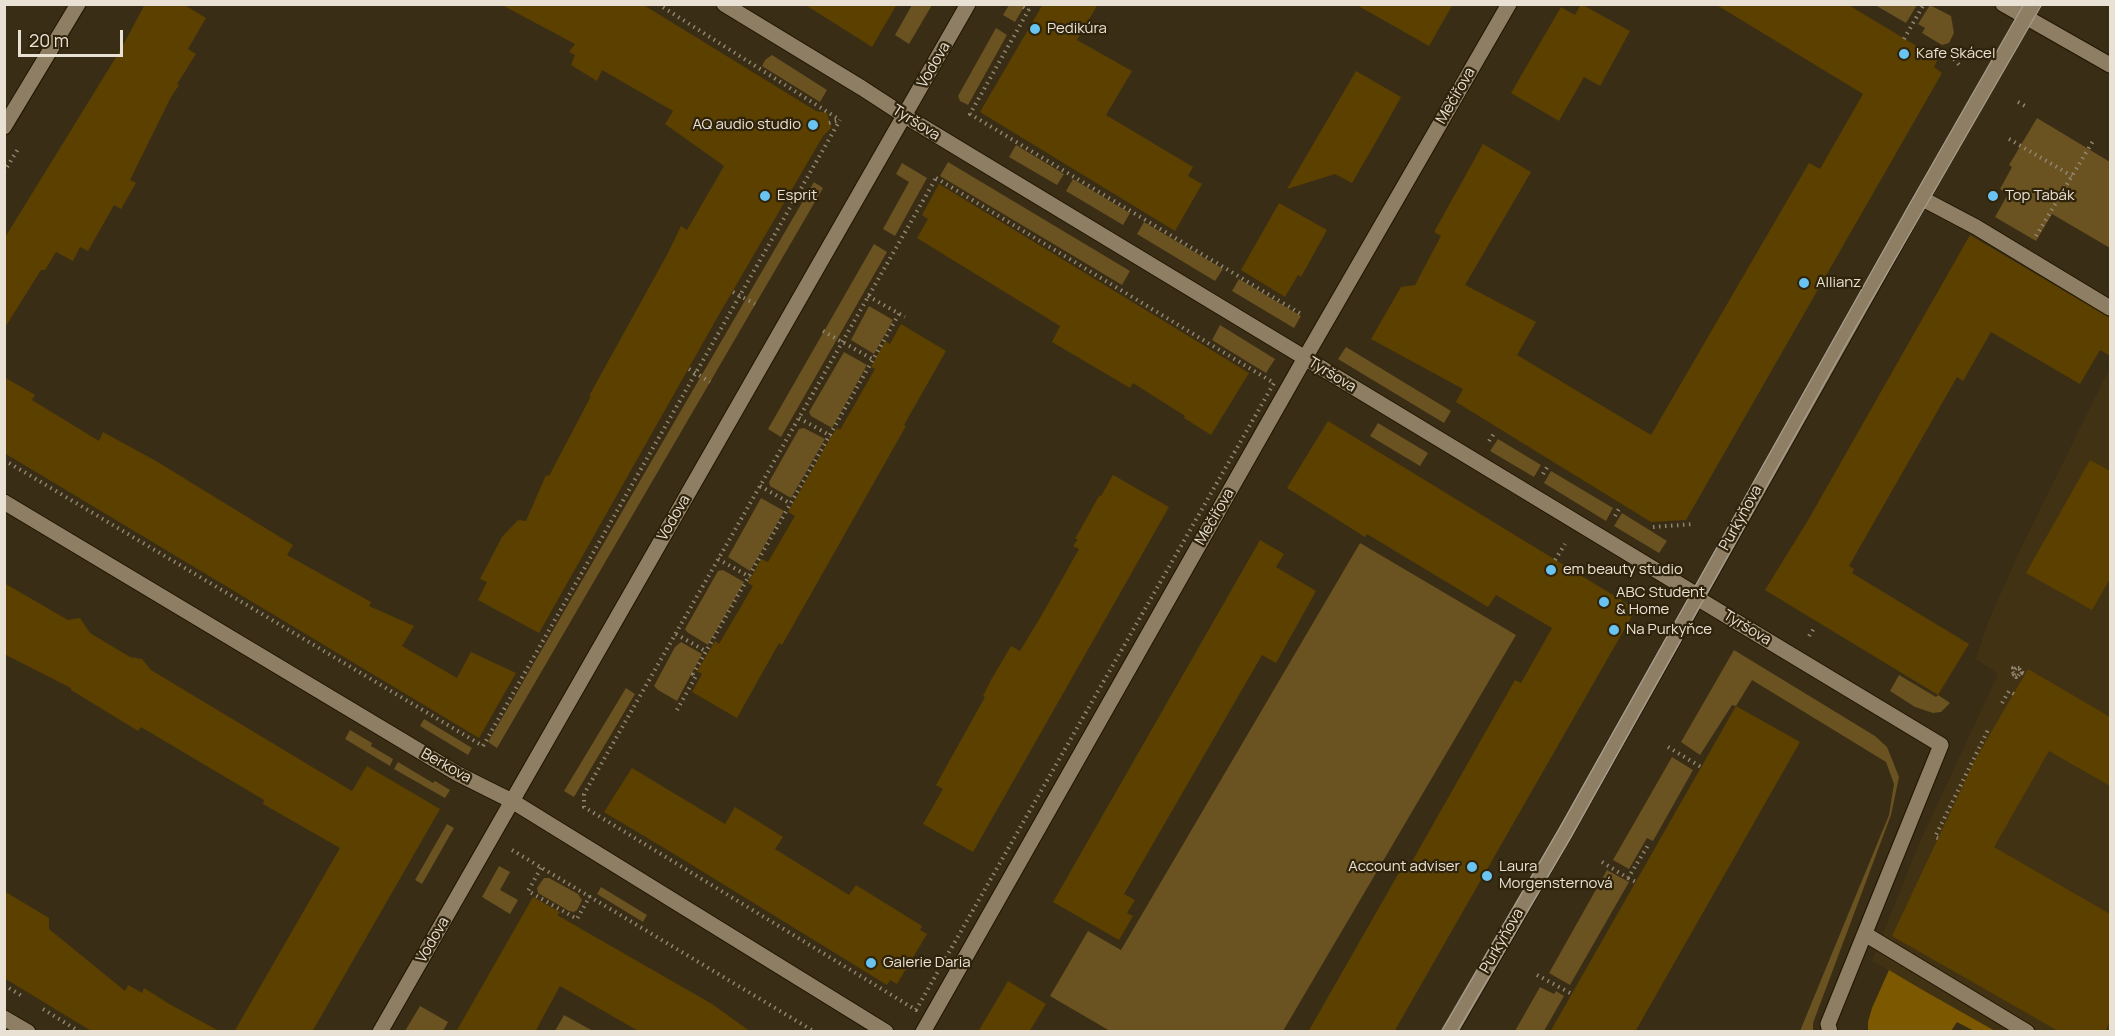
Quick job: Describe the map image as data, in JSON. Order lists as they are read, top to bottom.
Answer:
{
  "streets": {
    "street": [
      "Vodova",
      "Mečířova",
      "Tyršova",
      "Purkyňova",
      "Berkova"
    ]
  },
  "crossings": [
    ["Vodova", "Tyršova"],
    ["Vodova", "Berkova"],
    ["Mečířova", "Tyršova"],
    ["Tyršova", "Purkyňova"]
  ],
  "places": [
    "Pedikúra",
    "Kafe Skácel",
    "AQ audio studio",
    "Esprit",
    "Top Tabák",
    "Allianz",
    "em beauty studio",
    "ABC Student & Home",
    "Na Purkyňce",
    "Account adviser",
    "Laura Morgensternová",
    "Galerie Daria"
  ],
  "scale_bar": "20 m"
}
